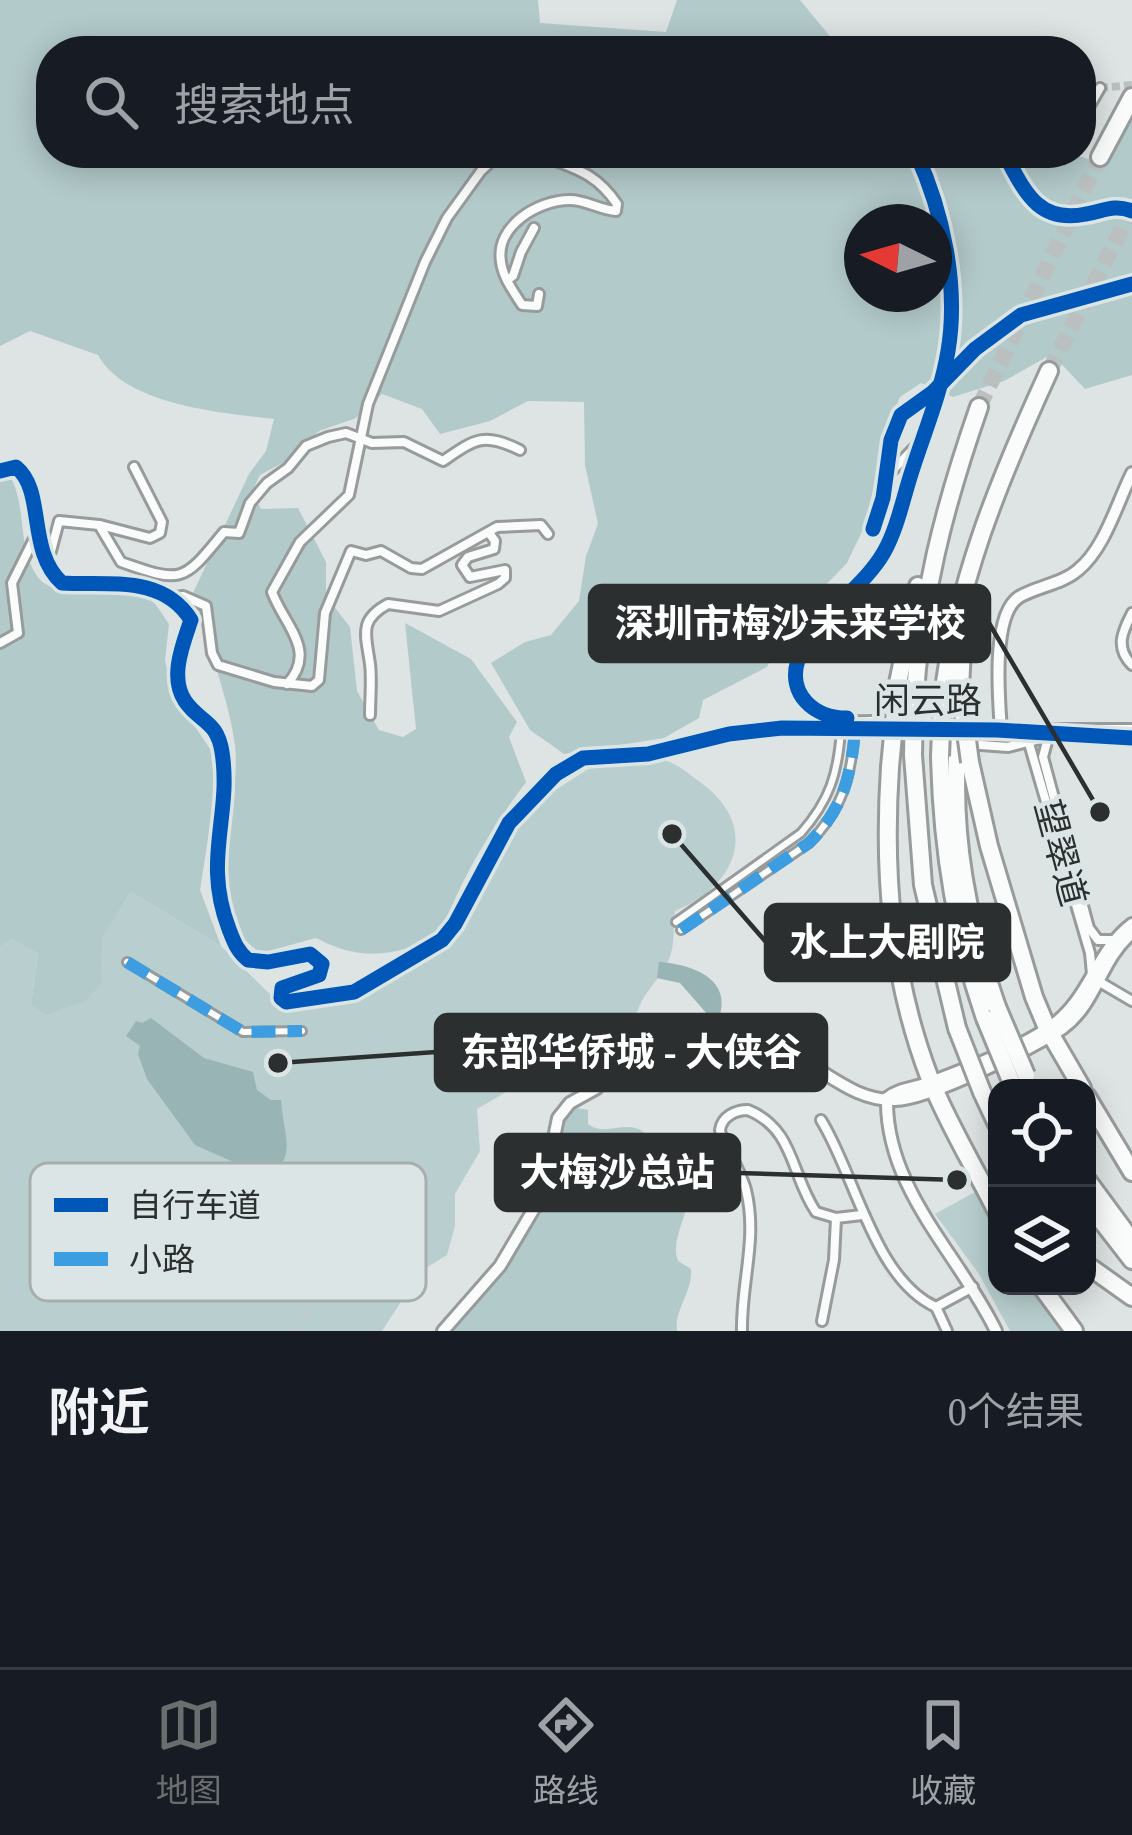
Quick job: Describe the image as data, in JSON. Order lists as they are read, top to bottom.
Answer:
{
  "streets": {
    "street": ["闲云路", "望翠道"]
  },
  "crossings": [
    ["闲云路", "望翠道"]
  ],
  "places": [
    "深圳市梅沙未来学校",
    "水上大剧院",
    "东部华侨城 - 大侠谷",
    "大梅沙总站"
  ],
  "legend": ["自行车道", "小路"],
  "north": "left",
  "page": {
    "search": "搜索地点",
    "heading": ["附近", "0个结果"],
    "nav": ["地图", "路线", "收藏"]
  }
}
